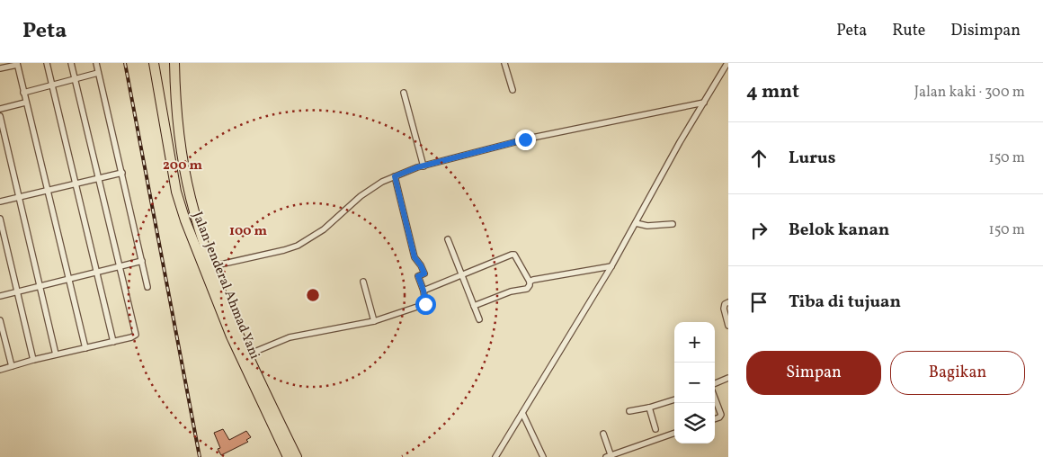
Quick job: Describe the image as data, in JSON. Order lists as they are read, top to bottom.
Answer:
{
  "streets": {
    "highway": ["Jalan Jenderal Ahmad Yani"]
  },
  "page": {
    "header": "Peta",
    "nav": ["Peta", "Rute", "Disimpan"],
    "heading": ["4 mnt", "Jalan kaki · 300 m"],
    "list": [
      ["Lurus", "150 m"],
      ["Belok kanan", "150 m"],
      "Tiba di tujuan"
    ],
    "map_buttons": ["+", "−"],
    "buttons": ["Simpan", "Bagikan"]
  },
  "rings": ["200 m", "100 m"]
}
